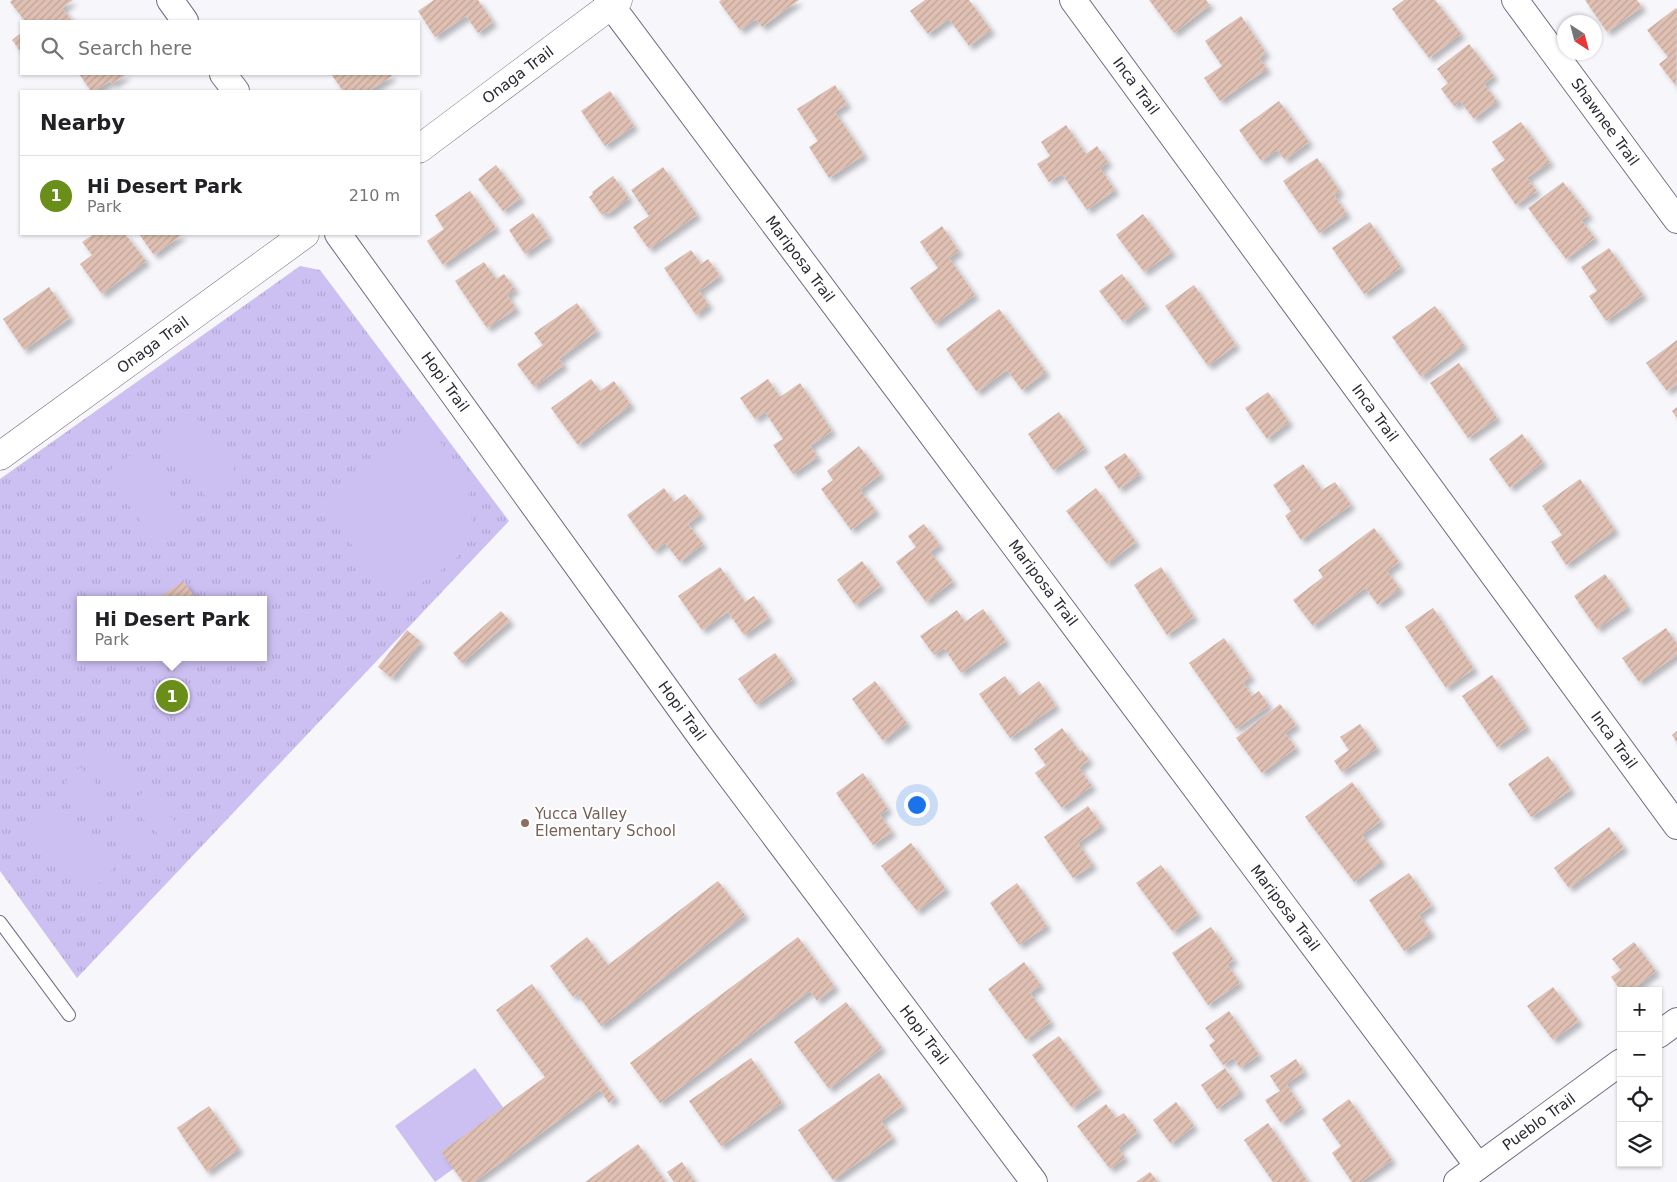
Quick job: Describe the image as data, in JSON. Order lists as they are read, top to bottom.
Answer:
{
  "streets": {
    "street": [
      "Onaga Trail",
      "Inca Trail",
      "Shawnee Trail",
      "Mariposa Trail",
      "Hopi Trail",
      "Pueblo Trail"
    ]
  },
  "crossings": [
    ["Onaga Trail", "Mariposa Trail"],
    ["Mariposa Trail", "Pueblo Trail"]
  ],
  "places": ["Yucca Valley Elementary School"],
  "north": "bottom right",
  "page": {
    "search": "Search here",
    "heading": "Nearby",
    "list": [
      {
        "mark": "1",
        "name": "Hi Desert Park",
        "note": "Park",
        "value": "210 m"
      }
    ],
    "popup": ["Hi Desert Park", "Park"],
    "pins": "1",
    "map_buttons": ["+", "−"]
  }
}
